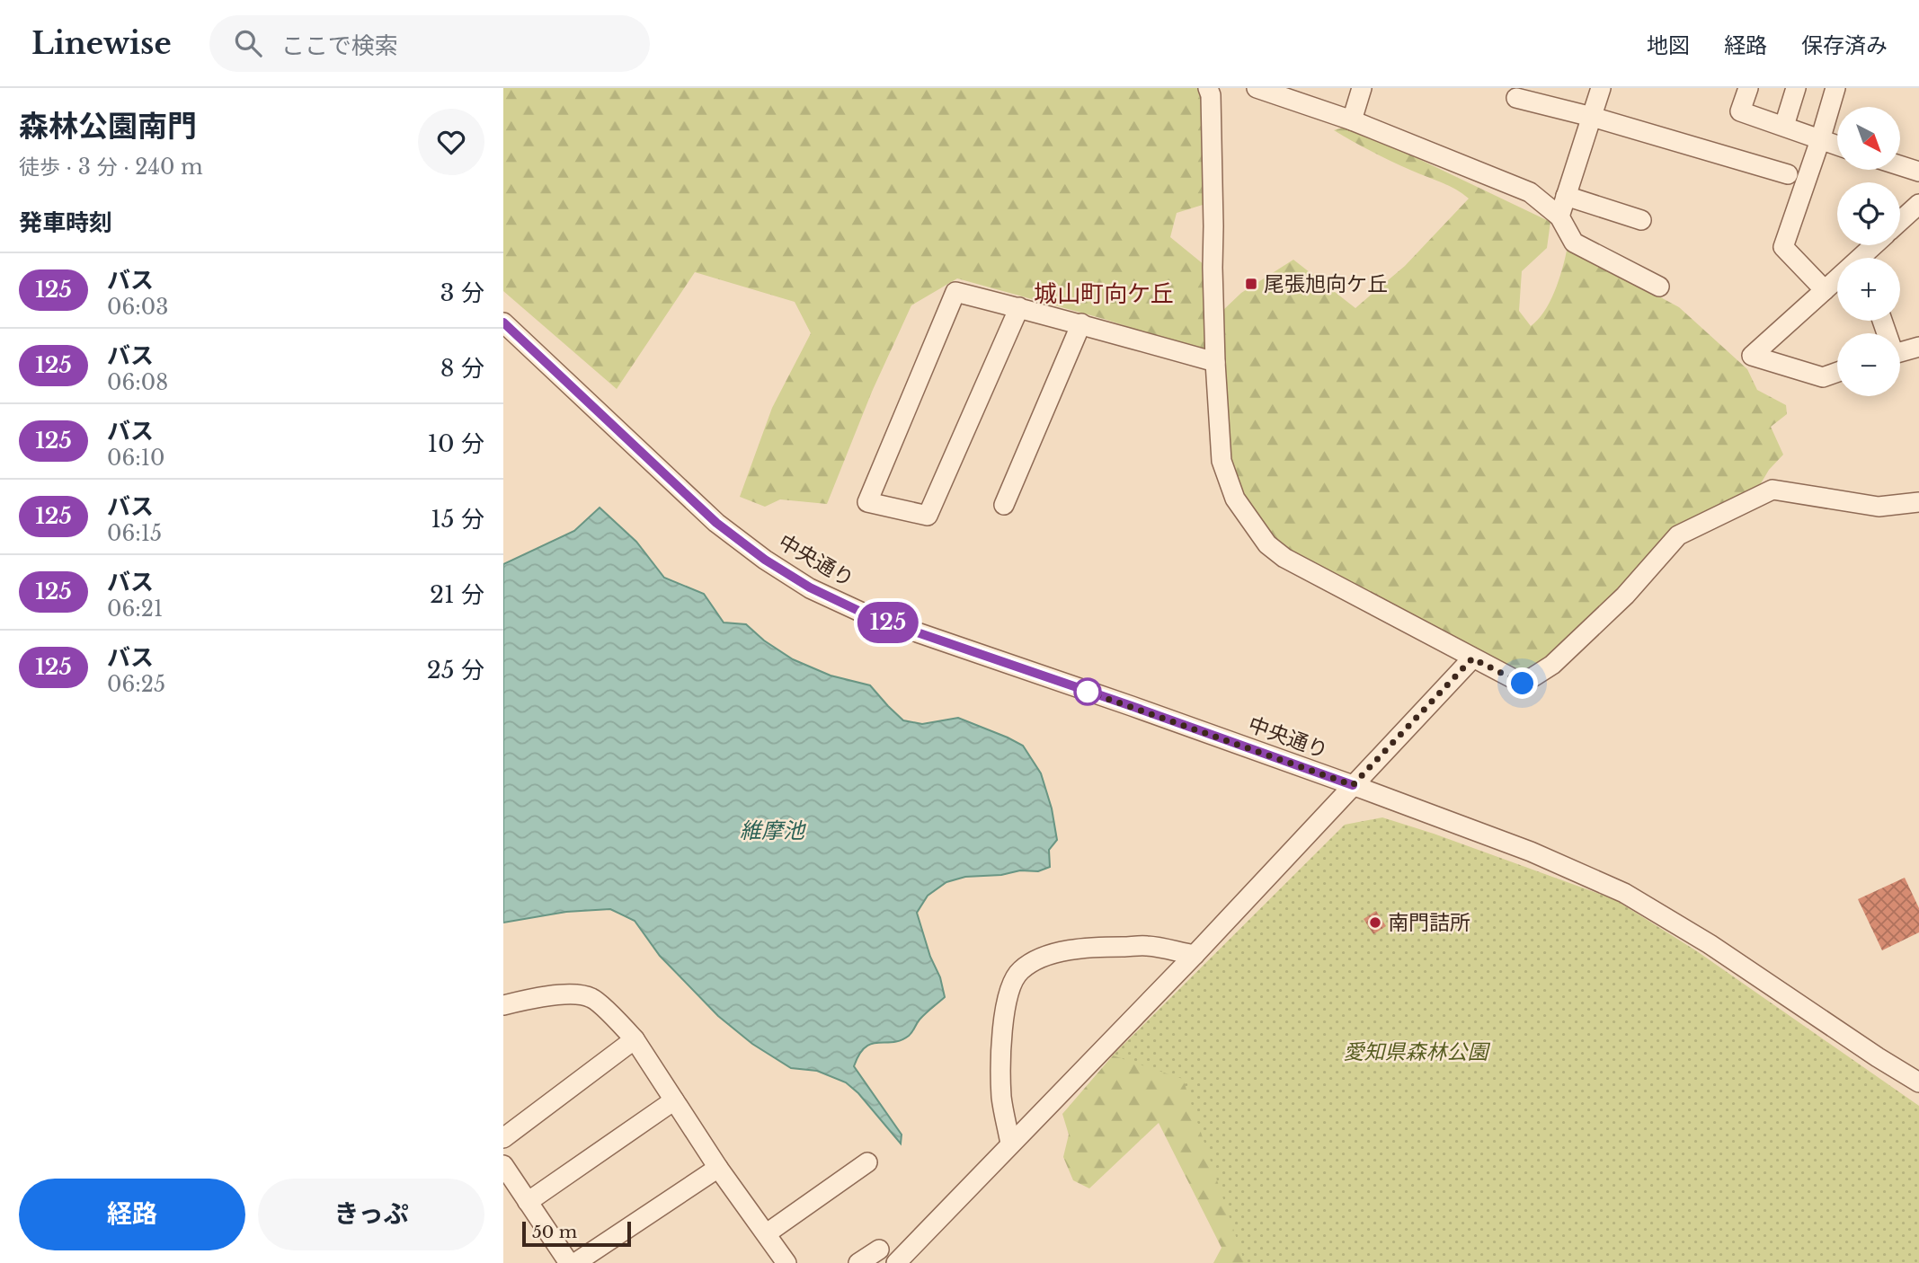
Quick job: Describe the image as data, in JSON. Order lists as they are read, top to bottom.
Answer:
{
  "streets": {
    "street": ["中央通り"]
  },
  "districts": ["城山町向ケ丘"],
  "water": ["維摩池"],
  "parks": ["愛知県森林公園"],
  "places": {
    "transit": ["尾張旭向ケ丘"],
    "other": ["南門詰所"]
  },
  "lines": ["bus line 125"],
  "scale_bar": "50 m",
  "north": "bottom right",
  "page": {
    "header": "Linewise",
    "search": "ここで検索",
    "nav": ["地図", "経路", "保存済み"],
    "heading": [
      ["森林公園南門", "徒歩 · 3 分 · 240 m"],
      "発車時刻"
    ],
    "on_map": "125",
    "map_buttons": ["+", "−"],
    "list": [
      {
        "mark": "125",
        "name": "バス",
        "note": "06:03",
        "value": "3 分"
      },
      {
        "mark": "125",
        "name": "バス",
        "note": "06:08",
        "value": "8 分"
      },
      {
        "mark": "125",
        "name": "バス",
        "note": "06:10",
        "value": "10 分"
      },
      {
        "mark": "125",
        "name": "バス",
        "note": "06:15",
        "value": "15 分"
      },
      {
        "mark": "125",
        "name": "バス",
        "note": "06:21",
        "value": "21 分"
      },
      {
        "mark": "125",
        "name": "バス",
        "note": "06:25",
        "value": "25 分"
      }
    ],
    "buttons": ["経路", "きっぷ"],
    "scale": "50 m"
  }
}
